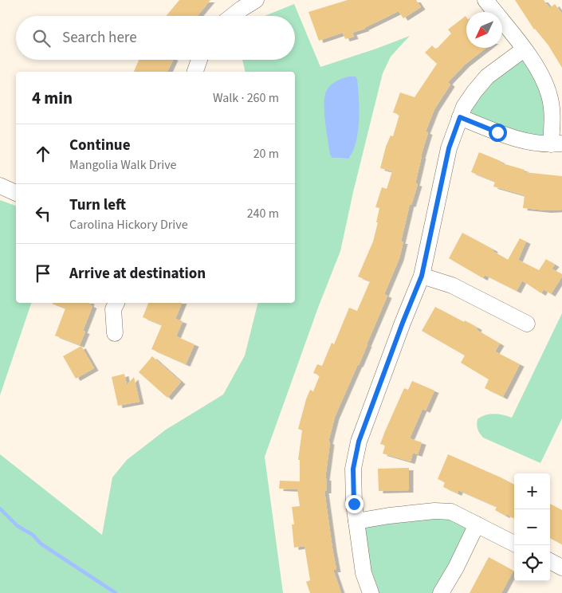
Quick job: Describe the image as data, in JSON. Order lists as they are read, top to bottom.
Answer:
{
  "north": "bottom left",
  "page": {
    "search": "Search here",
    "heading": ["4 min", "Walk · 260 m"],
    "list": [
      ["Continue", "Mangolia Walk Drive", "20 m"],
      ["Turn left", "Carolina Hickory Drive", "240 m"],
      "Arrive at destination"
    ],
    "map_buttons": ["+", "−"]
  }
}
